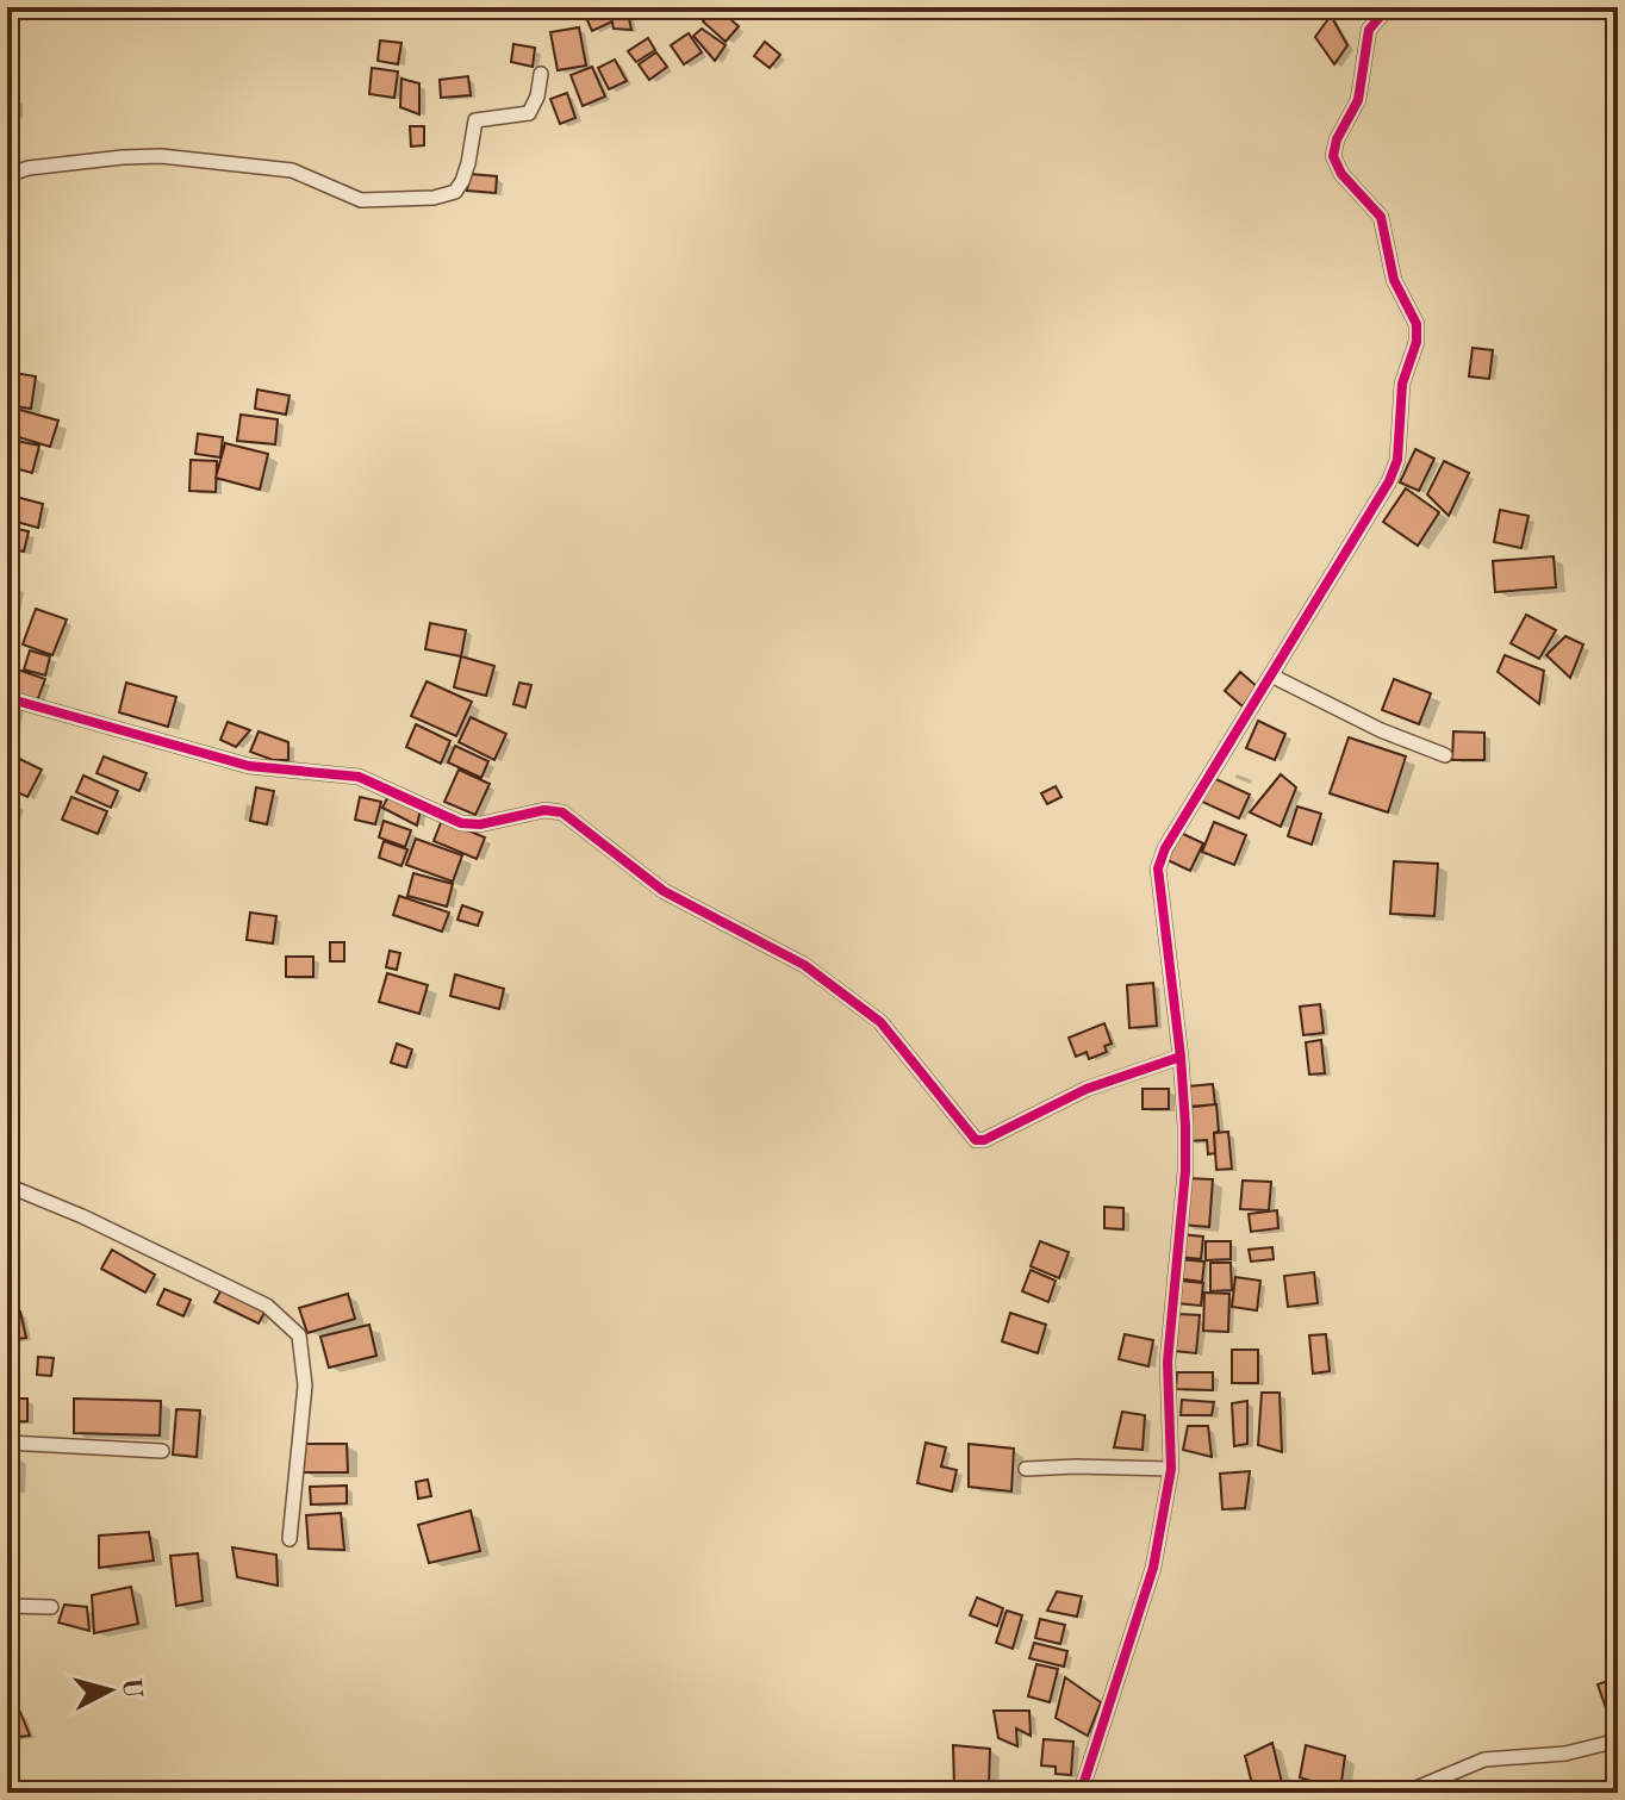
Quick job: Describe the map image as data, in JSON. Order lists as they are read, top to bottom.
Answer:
{
  "north": "right"
}
